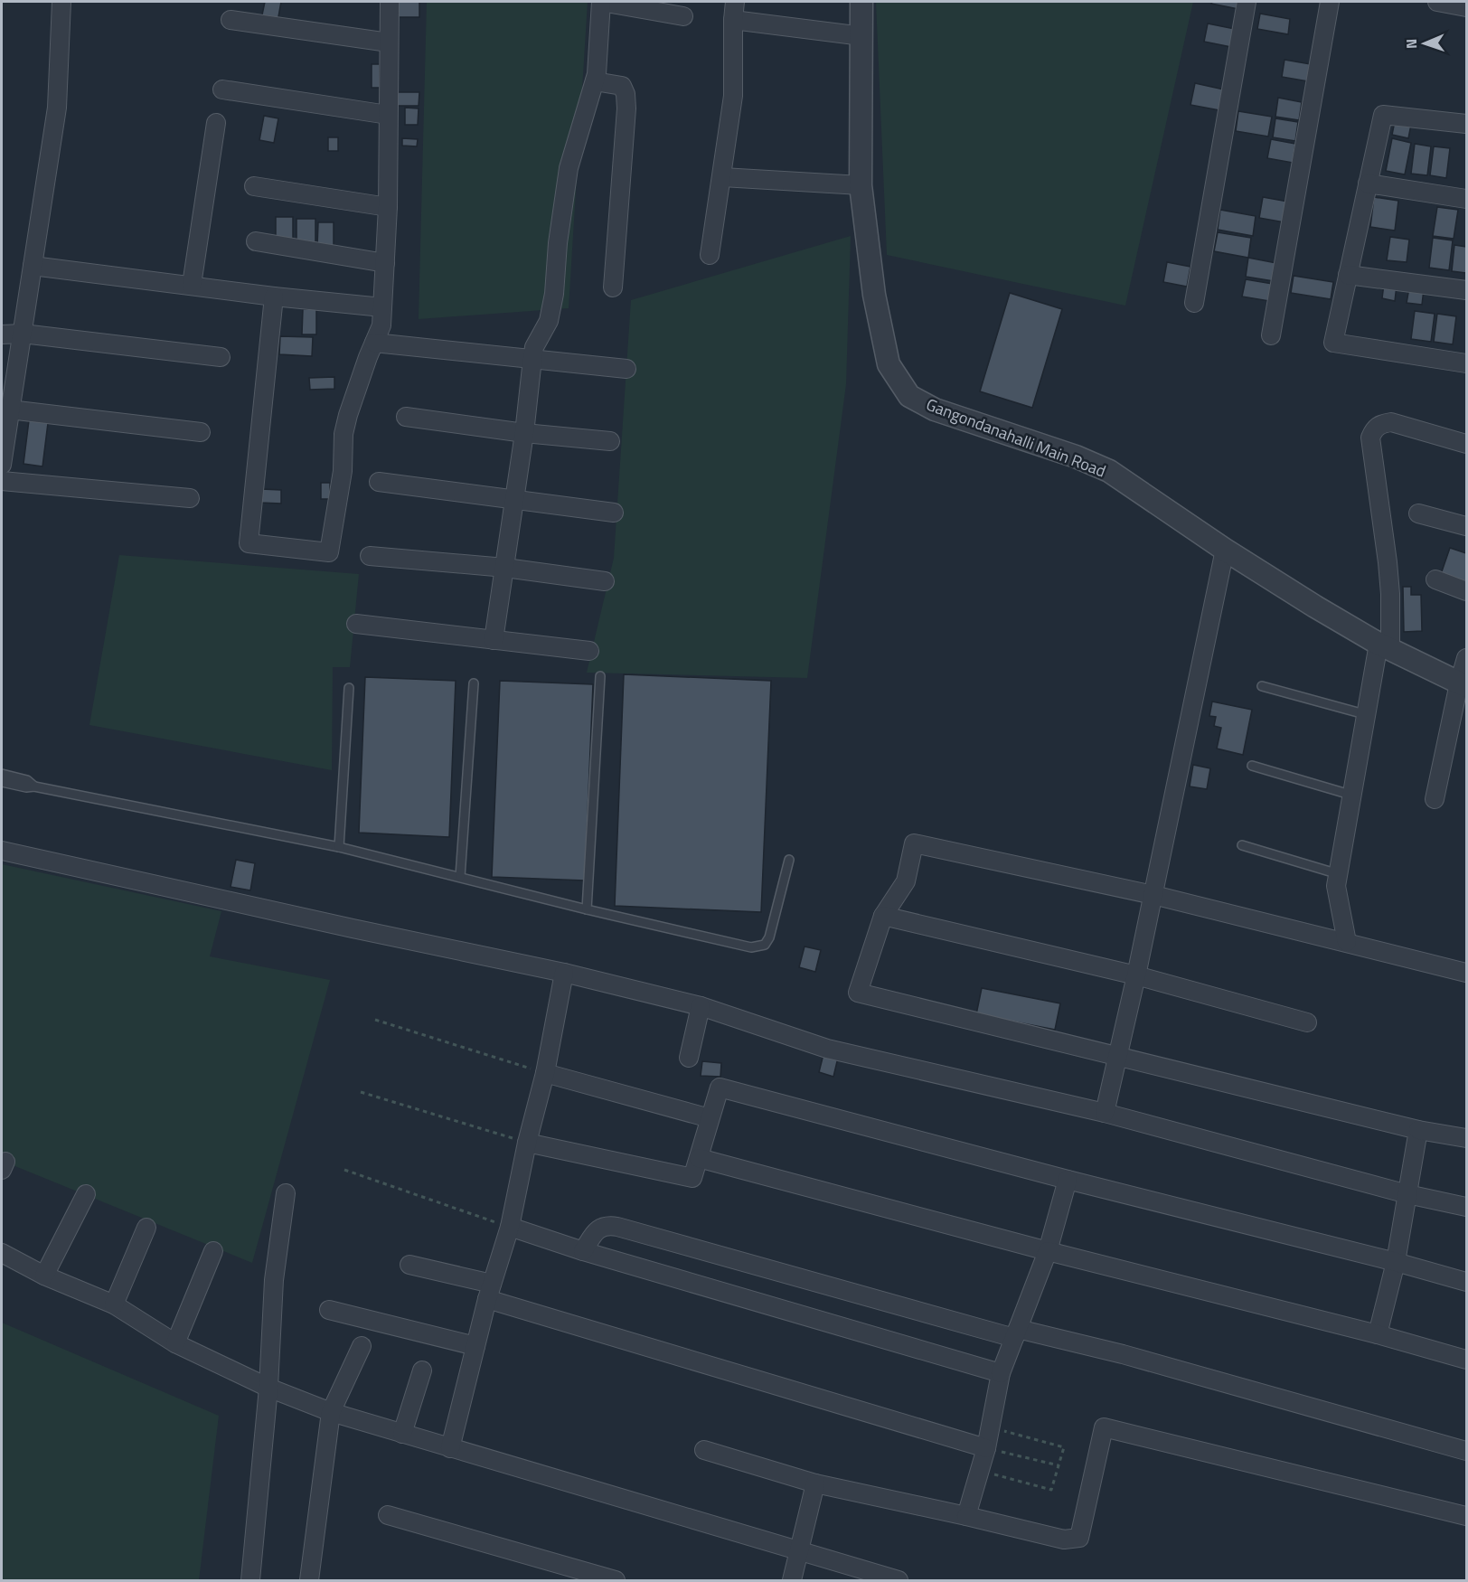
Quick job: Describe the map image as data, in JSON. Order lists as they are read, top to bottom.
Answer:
{
  "streets": {
    "street": ["Gangondanahalli Main Road"]
  },
  "north": "left"
}
